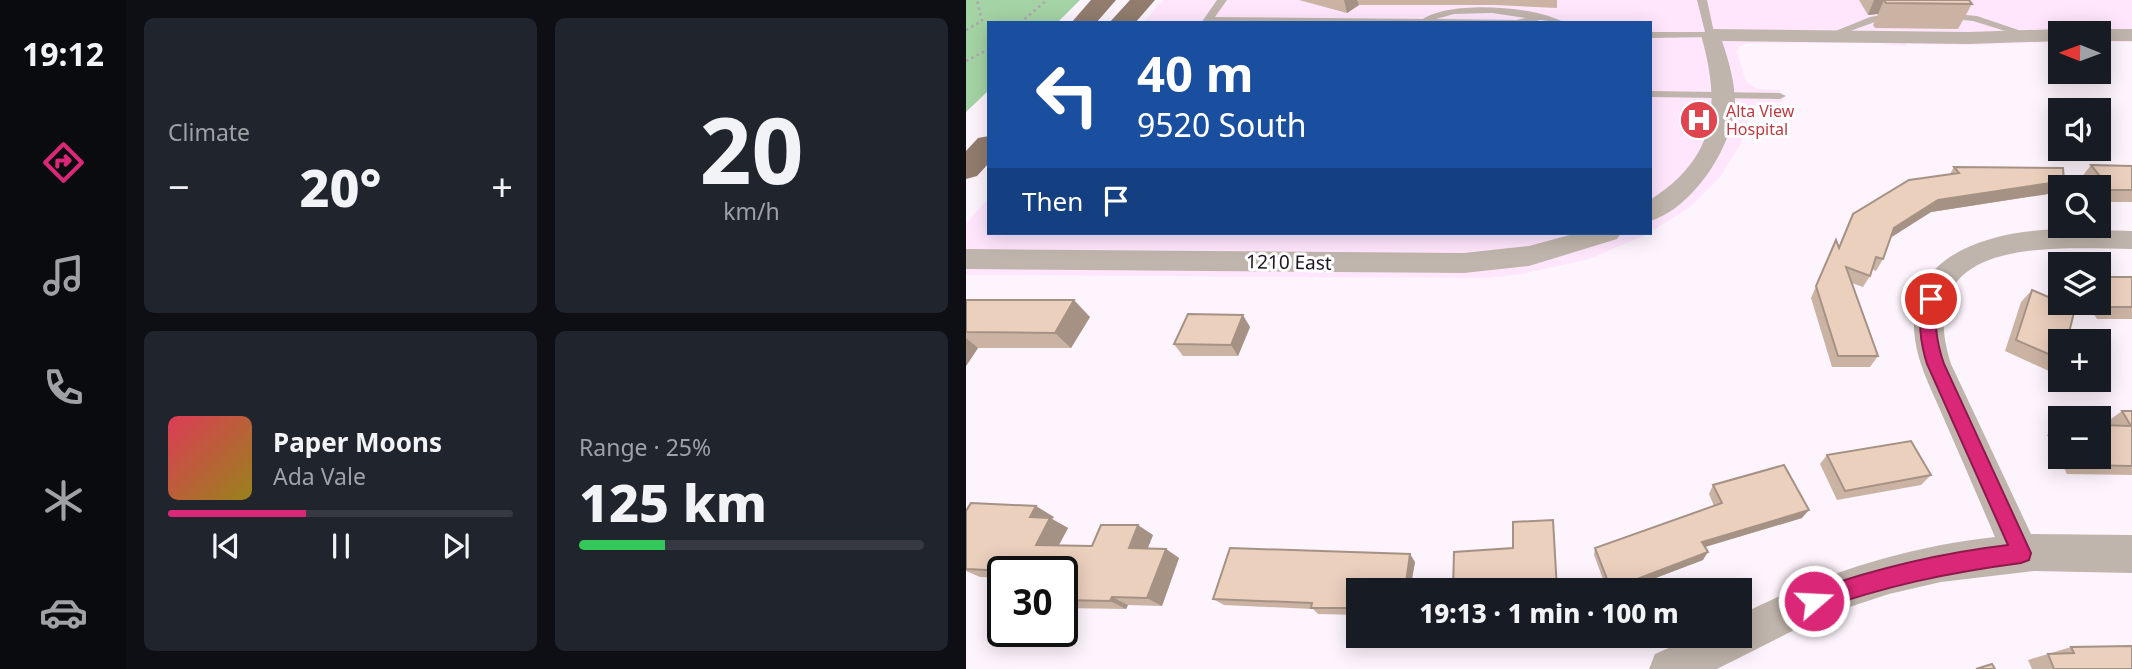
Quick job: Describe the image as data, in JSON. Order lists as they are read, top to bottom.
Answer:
{
  "streets": {
    "street": ["1210 East"]
  },
  "places": {
    "hospital": ["Alta View Hospital"]
  },
  "north": "left",
  "page": {
    "tabs": "19:12",
    "tile": [
      "Climate",
      ["20", "km/h"],
      ["Range · 25%", "125 km"]
    ],
    "map_buttons": ["+", "−"],
    "turn": ["40 m", "9520 South"],
    "heat": ["−", "20°", "+"],
    "then": "Then",
    "song": ["Paper Moons", "Ada Vale"],
    "limit": "30",
    "trip": "19:13 · 1 min · 100 m"
  }
}
